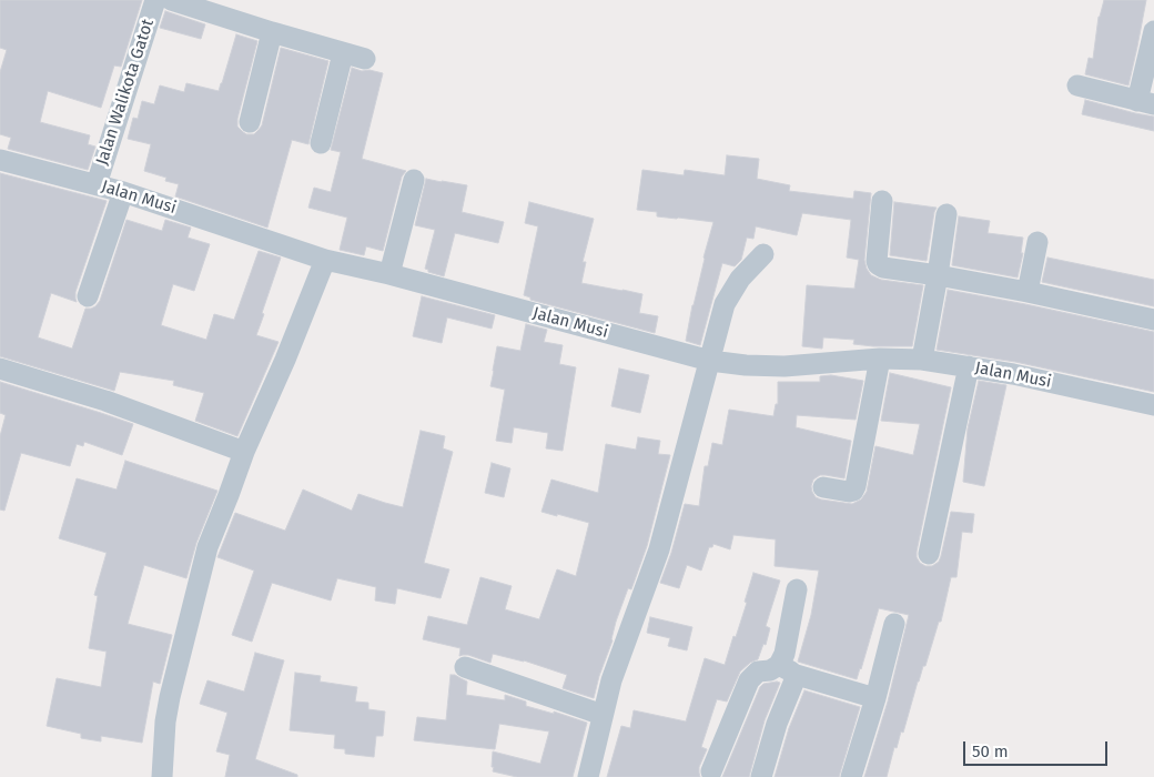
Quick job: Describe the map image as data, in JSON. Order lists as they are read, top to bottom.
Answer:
{
  "streets": {
    "street": ["Jalan Walikota Gatot", "Jalan Musi"]
  },
  "crossings": [
    ["Jalan Walikota Gatot", "Jalan Musi"]
  ],
  "scale_bar": "50 m"
}
